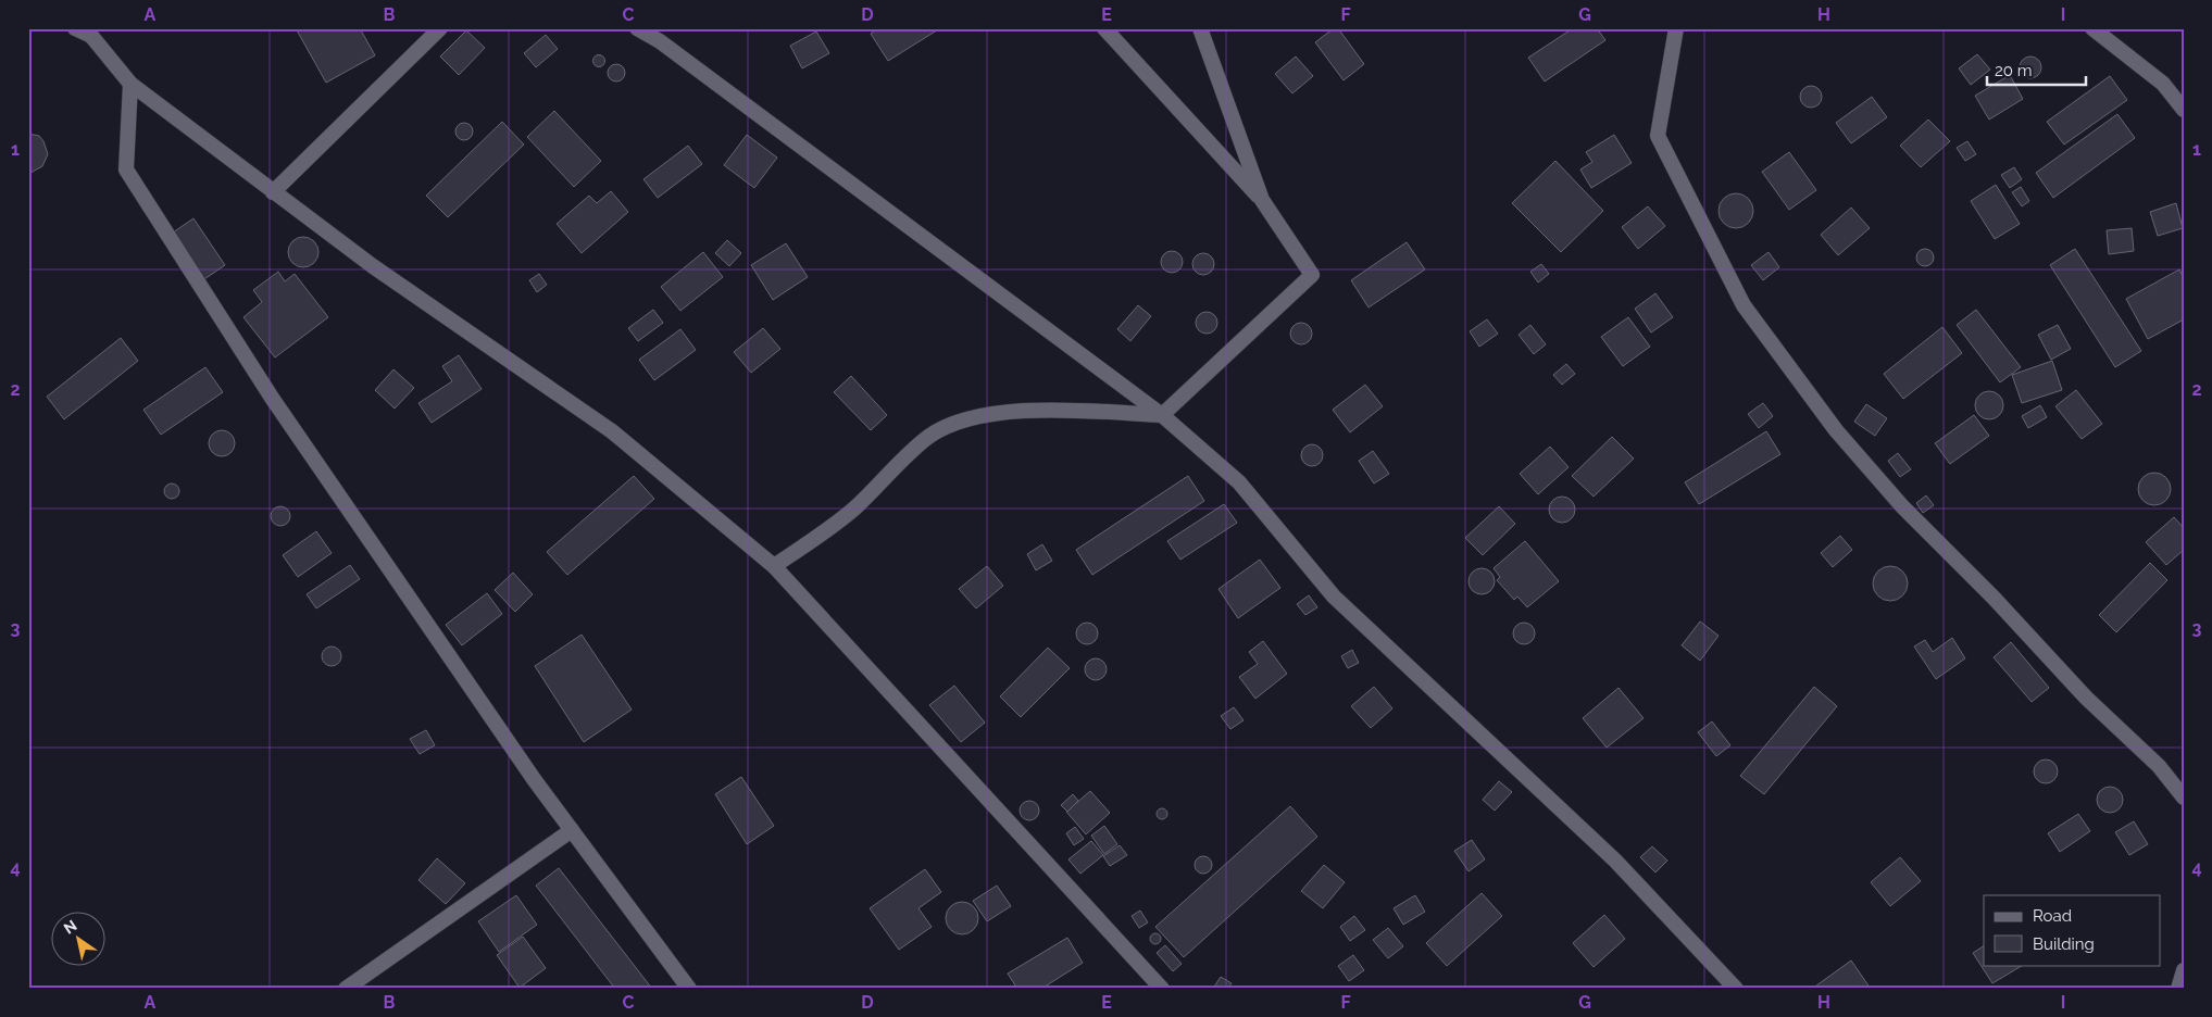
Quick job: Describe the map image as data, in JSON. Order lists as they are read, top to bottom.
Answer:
{
  "legend": ["Road", "Building"],
  "scale_bar": "20 m",
  "north": "top left",
  "grid": {
    "columns": [
      "A",
      "B",
      "C",
      "D",
      "E",
      "F",
      "G",
      "H",
      "I"
    ],
    "rows": [
      "1",
      "2",
      "3",
      "4"
    ]
  }
}
